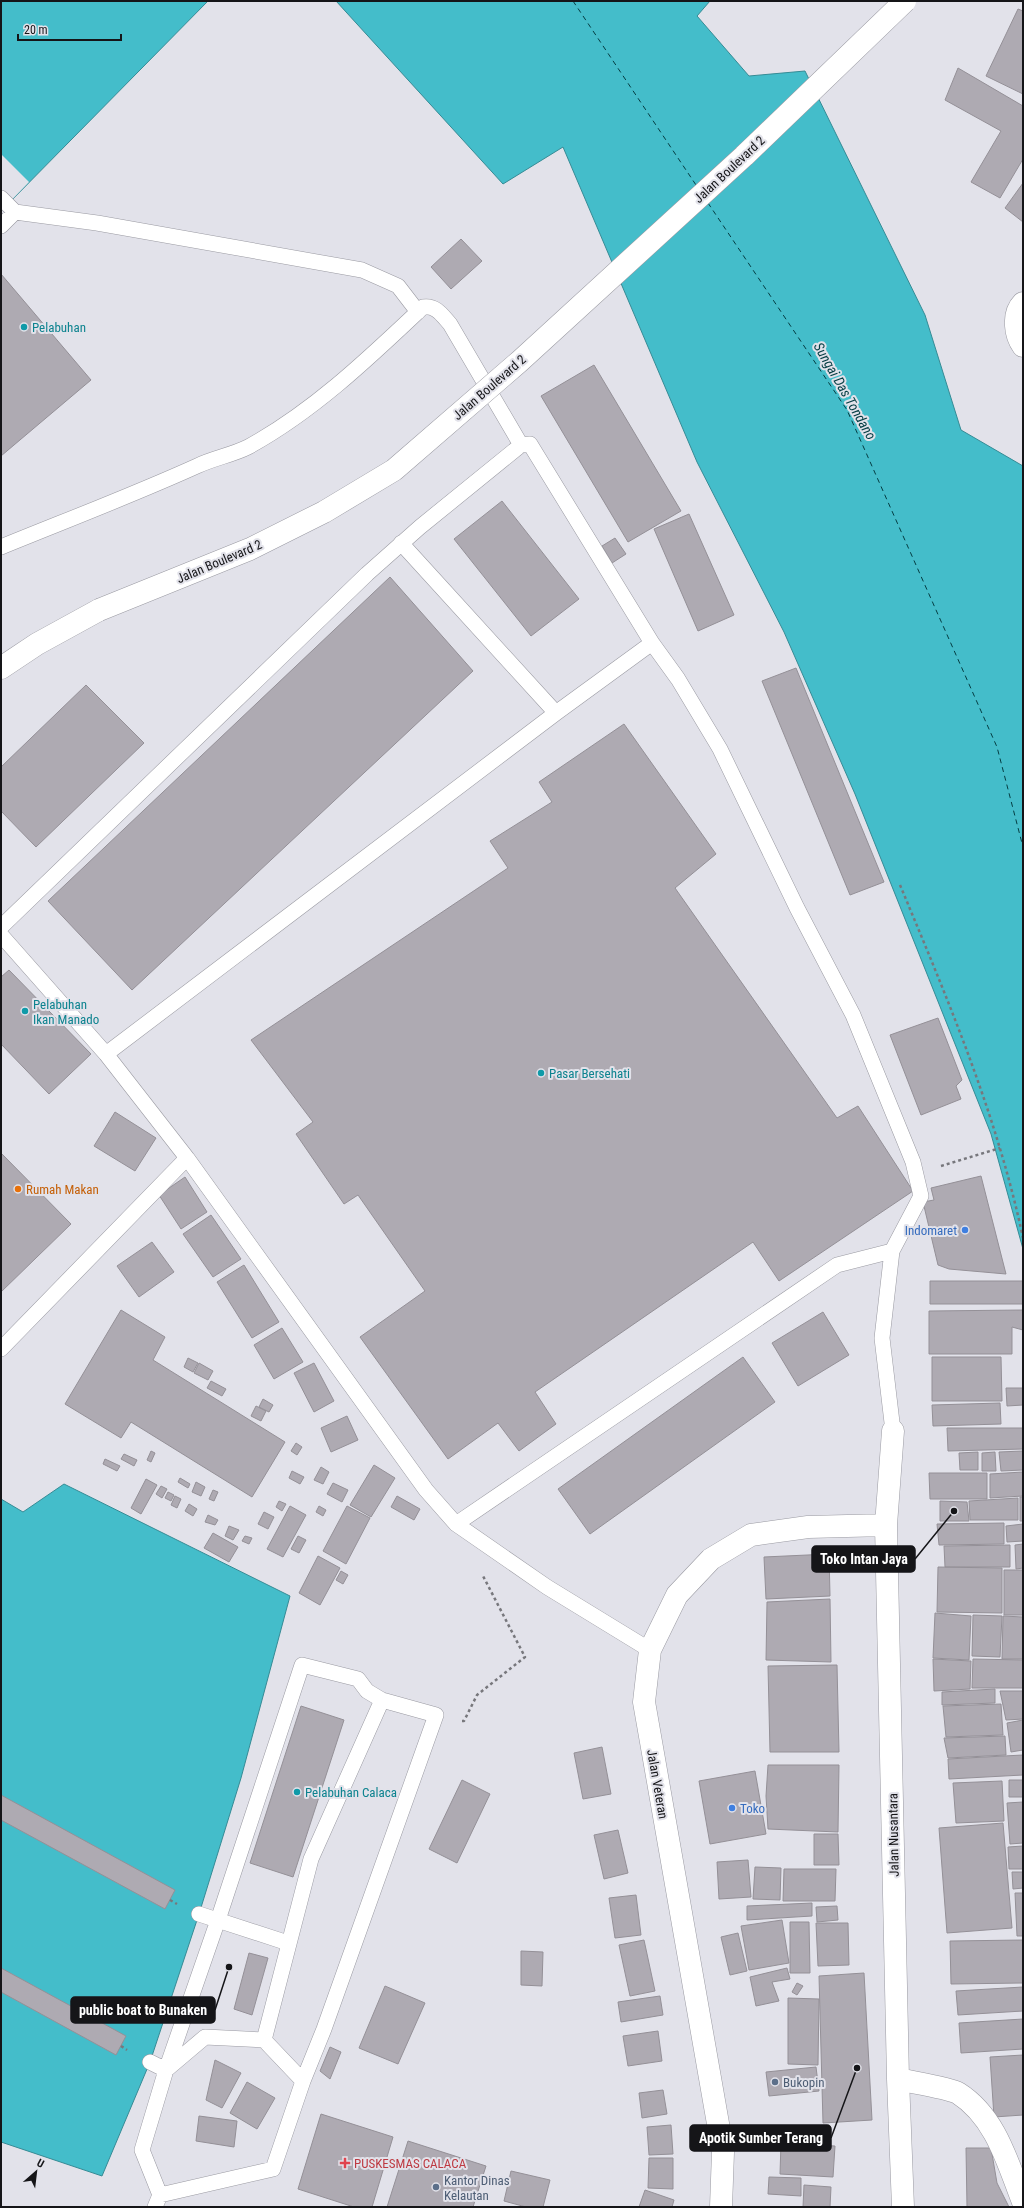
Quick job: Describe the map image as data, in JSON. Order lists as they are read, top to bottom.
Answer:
{
  "streets": {
    "street": ["Jalan Boulevard 2", "Jalan Veteran", "Jalan Nusantara"]
  },
  "crossings": [
    ["Jalan Veteran", "Jalan Nusantara"]
  ],
  "water": ["Sungai Das Tondano"],
  "places": {
    "other": [
      "Pelabuhan",
      "Pelabuhan Ikan Manado",
      "Pasar Bersehati",
      "Rumah Makan",
      "Indomaret",
      "Toko Intan Jaya",
      "Pelabuhan Calaca",
      "Toko",
      "public boat to Bunaken",
      "Apotik Sumber Terang",
      "Bukopin",
      "Kantor Dinas Kelautan"
    ],
    "health": ["PUSKESMAS CALACA"]
  },
  "scale_bar": "20 m",
  "north": "top right"
}
